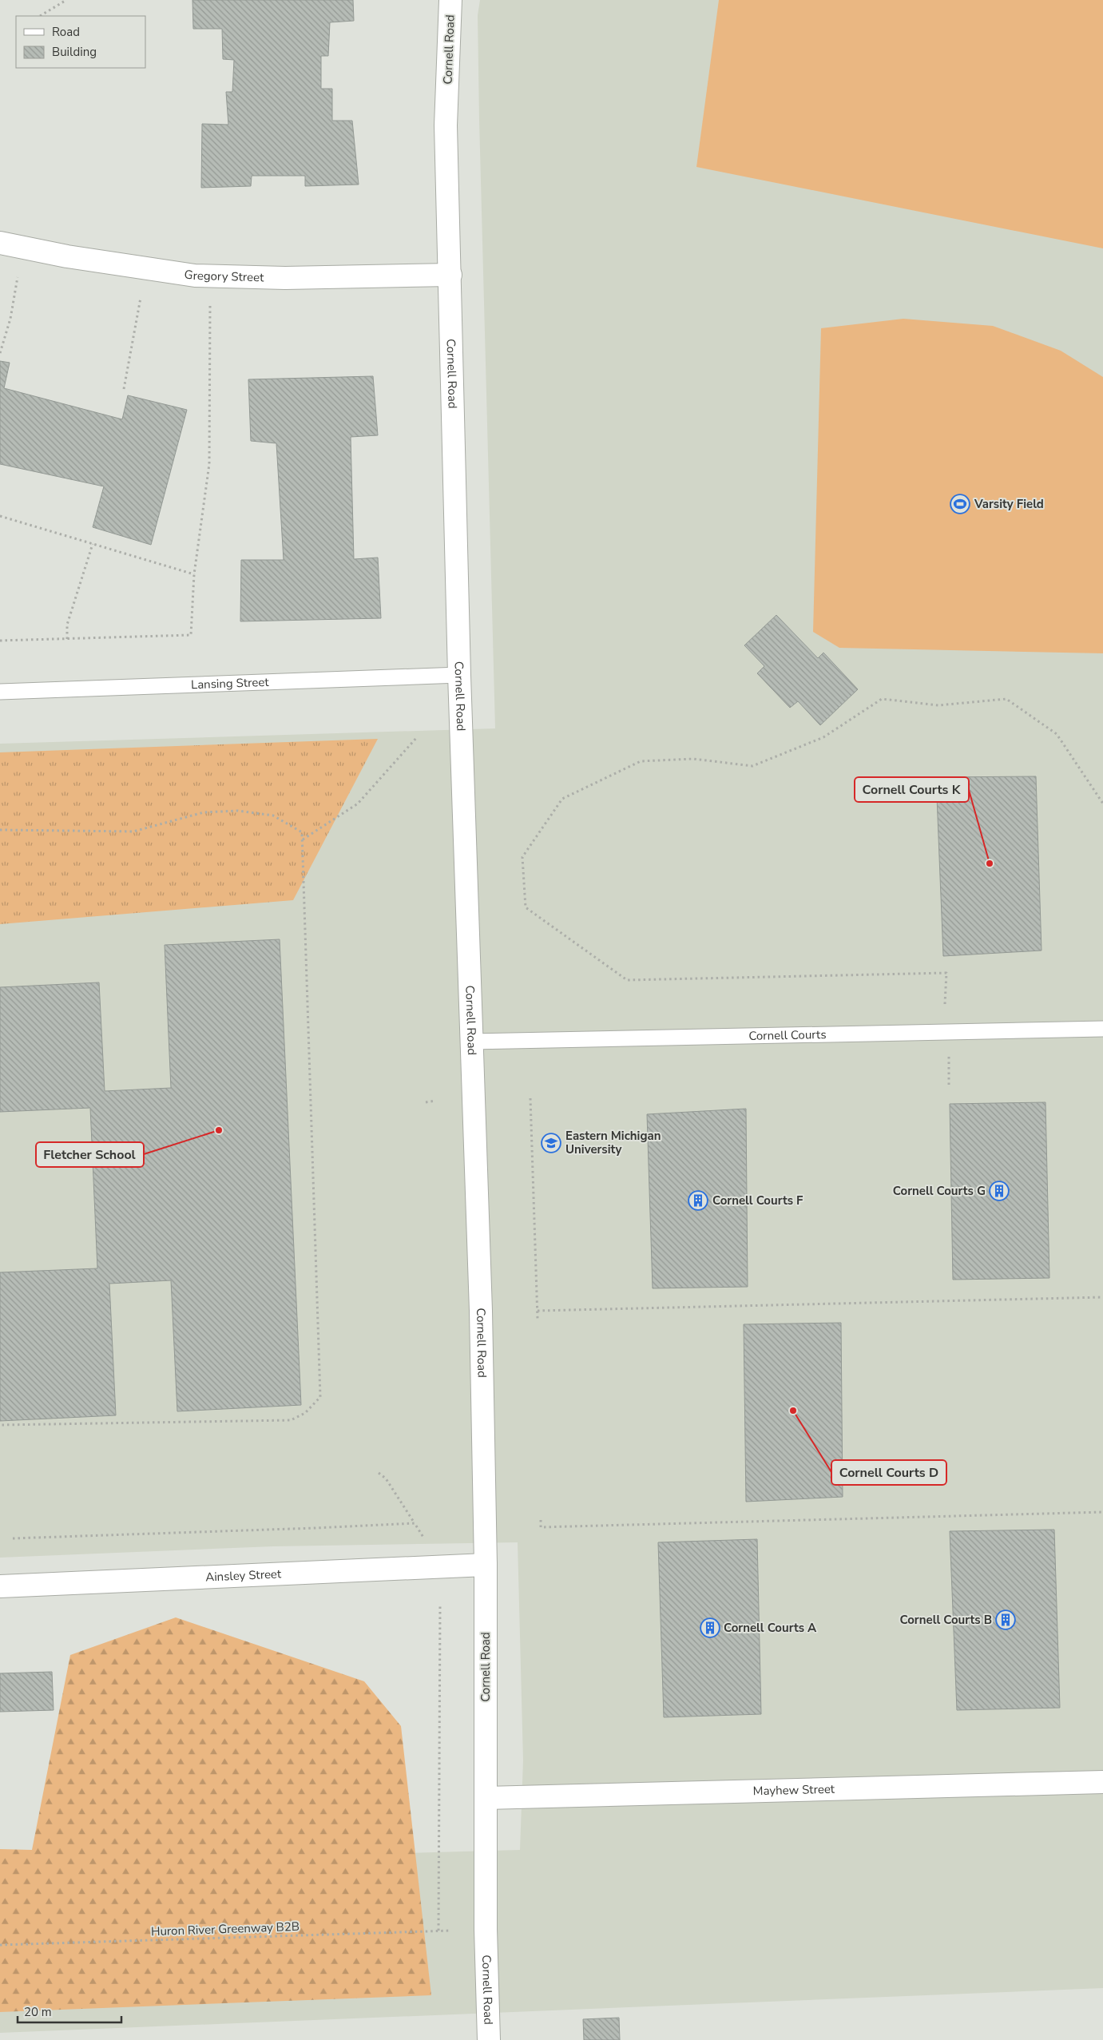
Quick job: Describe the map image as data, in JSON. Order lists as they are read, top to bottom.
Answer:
{
  "streets": {
    "street": [
      "Cornell Road",
      "Gregory Street",
      "Ainsley Street",
      "Mayhew Street"
    ],
    "lane": ["Lansing Street", "Cornell Courts"],
    "path": ["Huron River Greenway B2B"]
  },
  "crossings": [
    ["Cornell Road", "Gregory Street"],
    ["Cornell Road", "Lansing Street"],
    ["Cornell Road", "Cornell Courts"],
    ["Cornell Road", "Ainsley Street"],
    ["Cornell Road", "Mayhew Street"]
  ],
  "places": {
    "sports": ["Varsity Field"],
    "other": ["Cornell Courts K", "Fletcher School", "Cornell Courts D"],
    "school or university": ["Eastern Michigan University"],
    "building": [
      "Cornell Courts G",
      "Cornell Courts F",
      "Cornell Courts B",
      "Cornell Courts A"
    ]
  },
  "legend": ["Road", "Building"],
  "scale_bar": "20 m"
}
